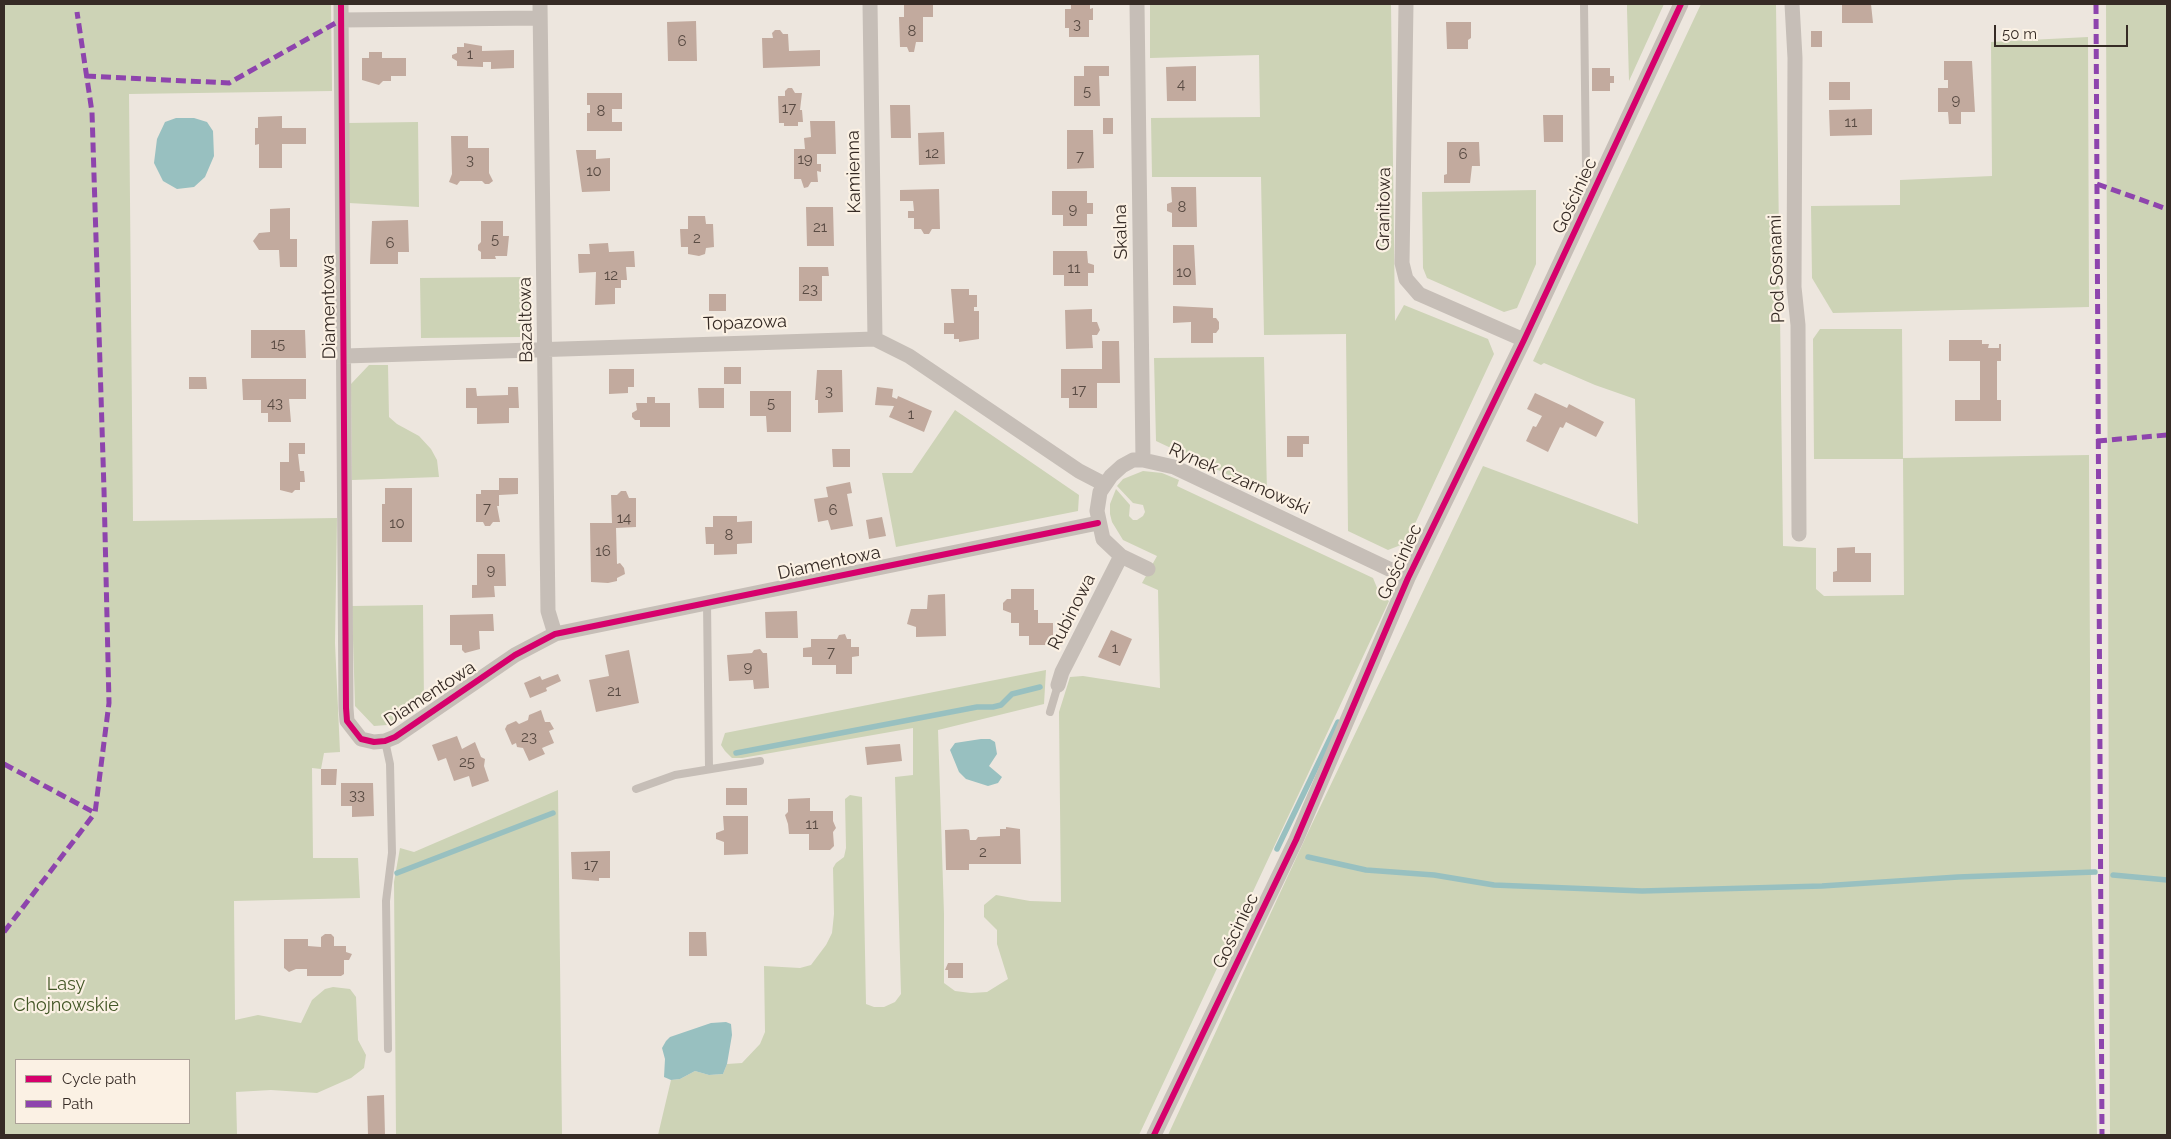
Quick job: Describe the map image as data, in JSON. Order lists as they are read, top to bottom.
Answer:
{
  "streets": {
    "street": [
      "Kamienna",
      "Gościniec",
      "Granitowa",
      "Skalna",
      "Pod Sosnami",
      "Diamentowa",
      "Bazaltowa",
      "Topazowa",
      "Rynek Czarnowski",
      "Rubinowa"
    ]
  },
  "crossings": [
    ["Kamienna", "Topazowa"],
    ["Gościniec", "Granitowa"],
    ["Gościniec", "Rynek Czarnowski"],
    ["Skalna", "Rynek Czarnowski"],
    ["Diamentowa", "Bazaltowa"],
    ["Diamentowa", "Topazowa"],
    ["Diamentowa", "Rynek Czarnowski"],
    ["Bazaltowa", "Topazowa"],
    ["Topazowa", "Rynek Czarnowski"],
    ["Rynek Czarnowski", "Rubinowa"]
  ],
  "parks": ["Lasy Chojnowskie"],
  "house_numbers": [
    "3",
    "8",
    "6",
    "1",
    "4",
    "5",
    "9",
    "17",
    "8",
    "11",
    "12",
    "6",
    "7",
    "19",
    "3",
    "10",
    "8",
    "9",
    "21",
    "2",
    "5",
    "6",
    "11",
    "10",
    "12",
    "23",
    "15",
    "17",
    "3",
    "43",
    "5",
    "1",
    "7",
    "6",
    "14",
    "10",
    "8",
    "16",
    "9",
    "1",
    "7",
    "9",
    "21",
    "23",
    "25",
    "33",
    "11",
    "2",
    "17"
  ],
  "legend": ["Cycle path", "Path"],
  "scale_bar": "50 m"
}
